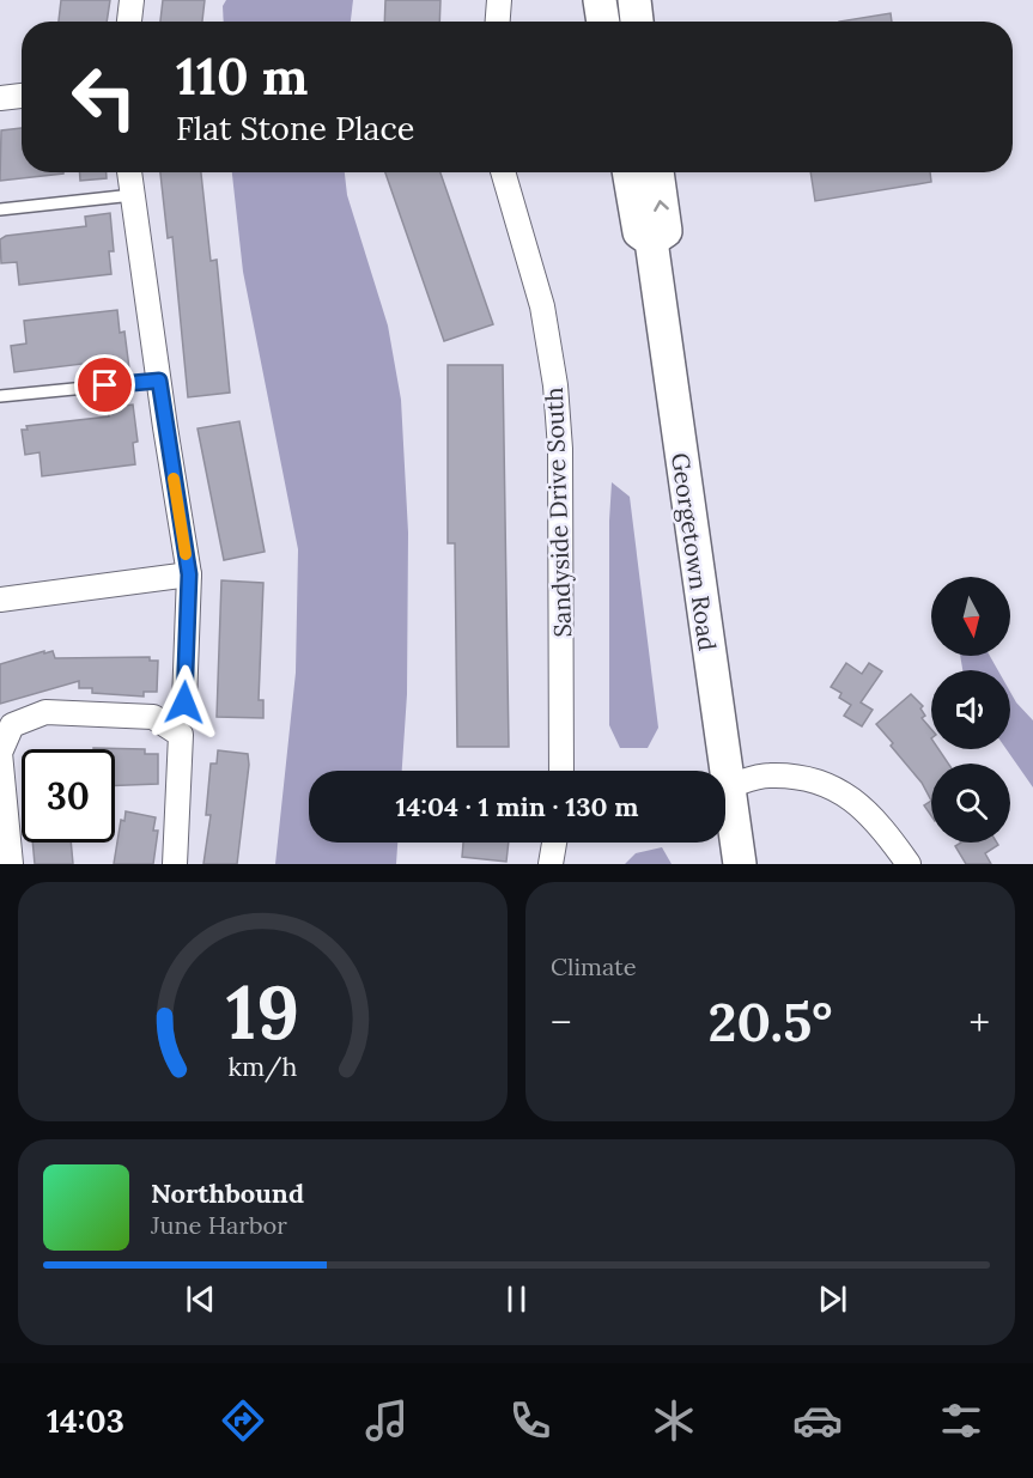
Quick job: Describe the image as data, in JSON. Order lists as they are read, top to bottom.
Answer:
{
  "streets": {
    "main road": ["Georgetown Road"],
    "street": ["Sandyside Drive South"]
  },
  "north": "bottom",
  "page": {
    "turn": ["110 m", "Flat Stone Place"],
    "limit": "30",
    "trip": "14:04 · 1 min · 130 m",
    "tile": "Climate",
    "heat": ["−", "20.5°", "+"],
    "song": ["Northbound", "June Harbor"],
    "tabs": "14:03",
    "gauge": ["19", "km/h"]
  }
}
